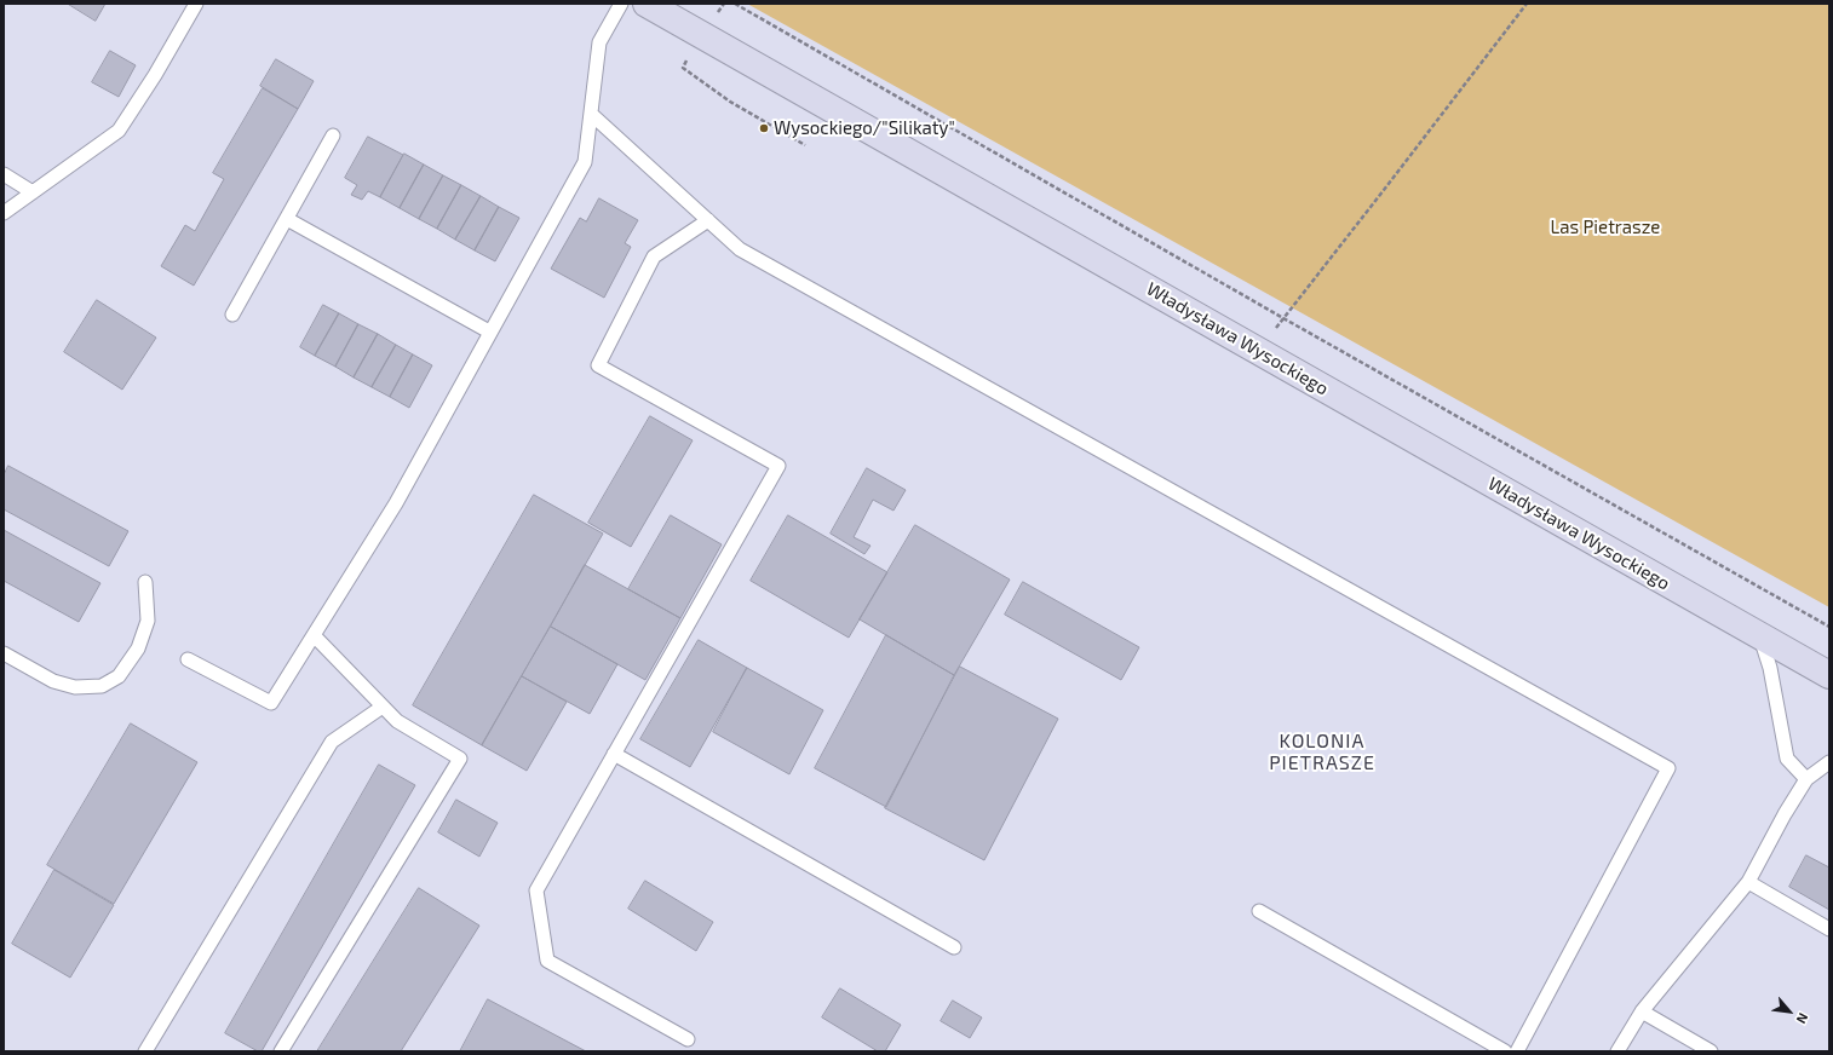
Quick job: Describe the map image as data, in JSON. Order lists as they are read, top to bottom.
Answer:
{
  "streets": {
    "main road": ["Władysława Wysockiego"]
  },
  "districts": ["KOLONIA PIETRASZE"],
  "parks": ["Las Pietrasze"],
  "places": ["Wysockiego/\"Silikaty\""],
  "north": "bottom right"
}
